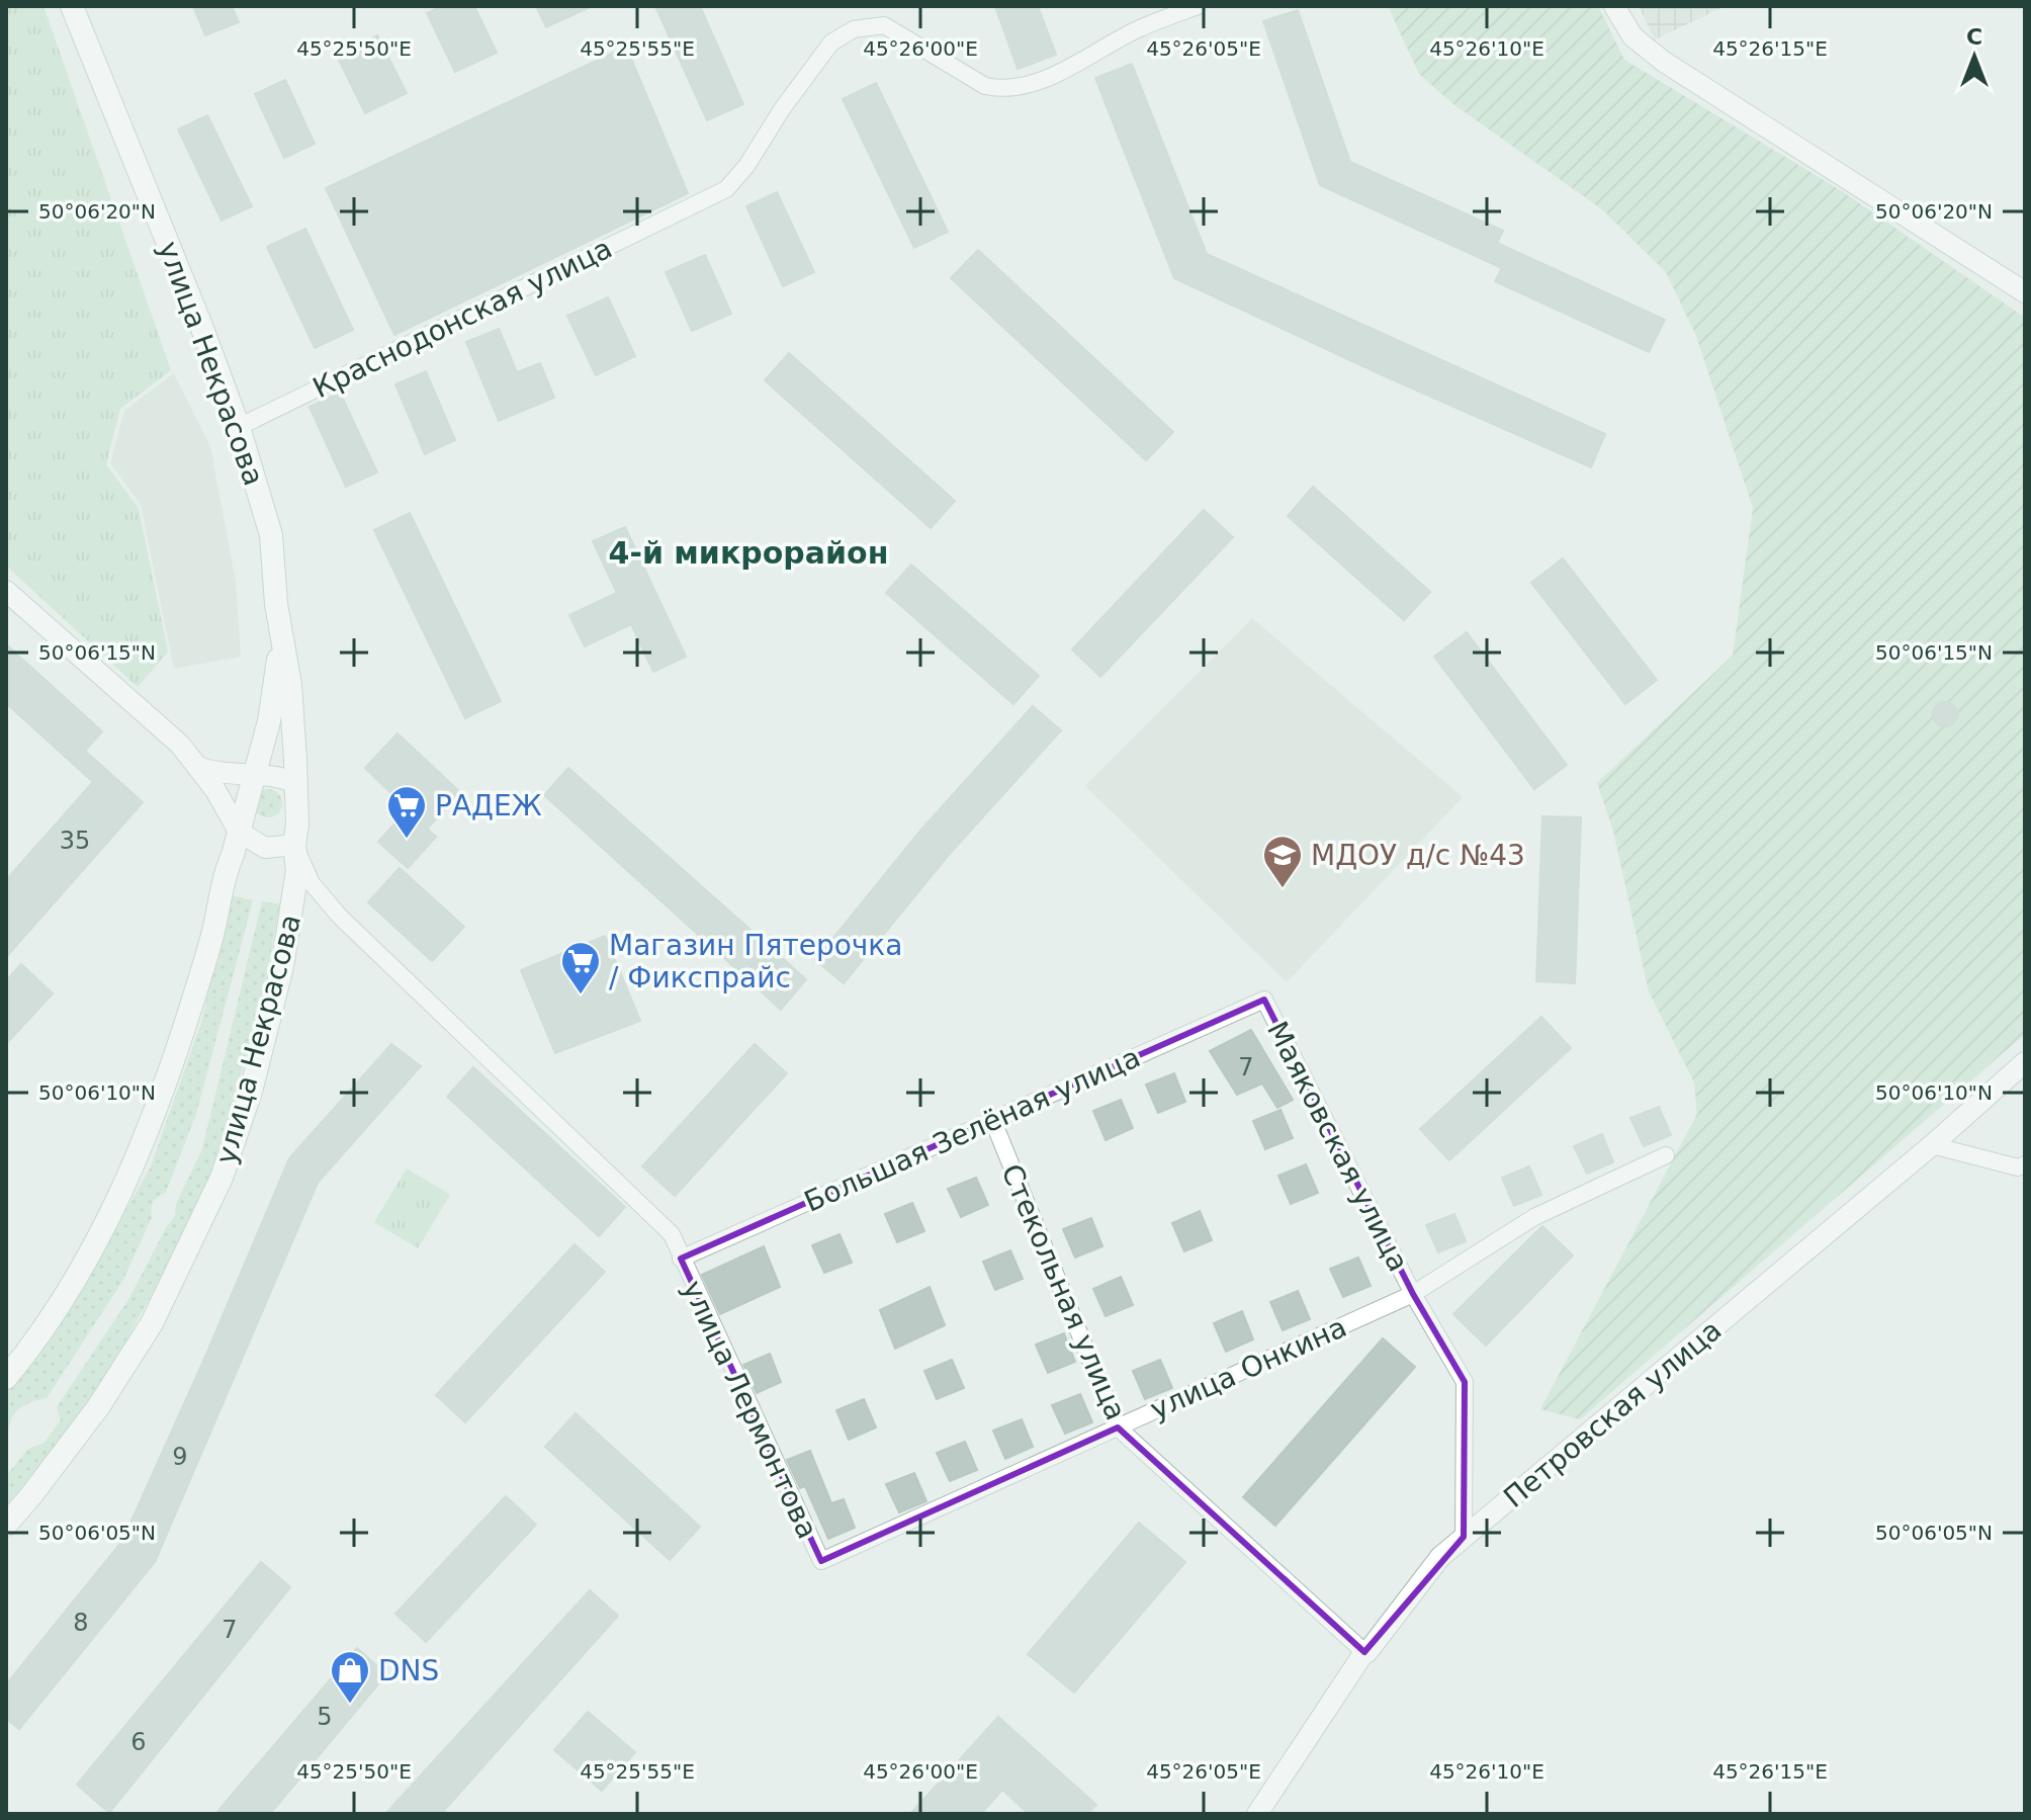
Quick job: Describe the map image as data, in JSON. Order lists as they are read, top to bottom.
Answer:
{
  "streets": {
    "main road": ["улица Некрасова"],
    "street": [
      "Краснодонская улица",
      "Большая Зелёная улица",
      "Маяковская улица",
      "Стекольная улица",
      "улица Онкина",
      "улица Лермонтова",
      "Петровская улица"
    ]
  },
  "crossings": [
    ["Краснодонская улица", "улица Некрасова"],
    ["улица Некрасова", "улица Лермонтова"],
    ["Большая Зелёная улица", "Маяковская улица"],
    ["Большая Зелёная улица", "Стекольная улица"],
    ["Большая Зелёная улица", "улица Лермонтова"],
    ["Маяковская улица", "улица Онкина"],
    ["Маяковская улица", "Петровская улица"],
    ["Стекольная улица", "улица Онкина"],
    ["Стекольная улица", "Петровская улица"],
    ["улица Онкина", "улица Лермонтова"]
  ],
  "districts": ["4-й микрорайон"],
  "places": {
    "supermarket": ["РАДЕЖ", "Магазин Пятерочка / Фикспрайс"],
    "school or university": ["МДОУ д/с №43"],
    "shop": ["DNS"]
  },
  "house_numbers": [
    "35",
    "7",
    "9",
    "8",
    "7",
    "5",
    "6"
  ],
  "north": "top",
  "coordinates": [
    "45°25'50\"E",
    "45°25'55\"E",
    "45°26'00\"E",
    "45°26'05\"E",
    "45°26'10\"E",
    "45°26'15\"E",
    "50°06'20\"N",
    "50°06'15\"N",
    "50°06'10\"N",
    "50°06'05\"N"
  ]
}
